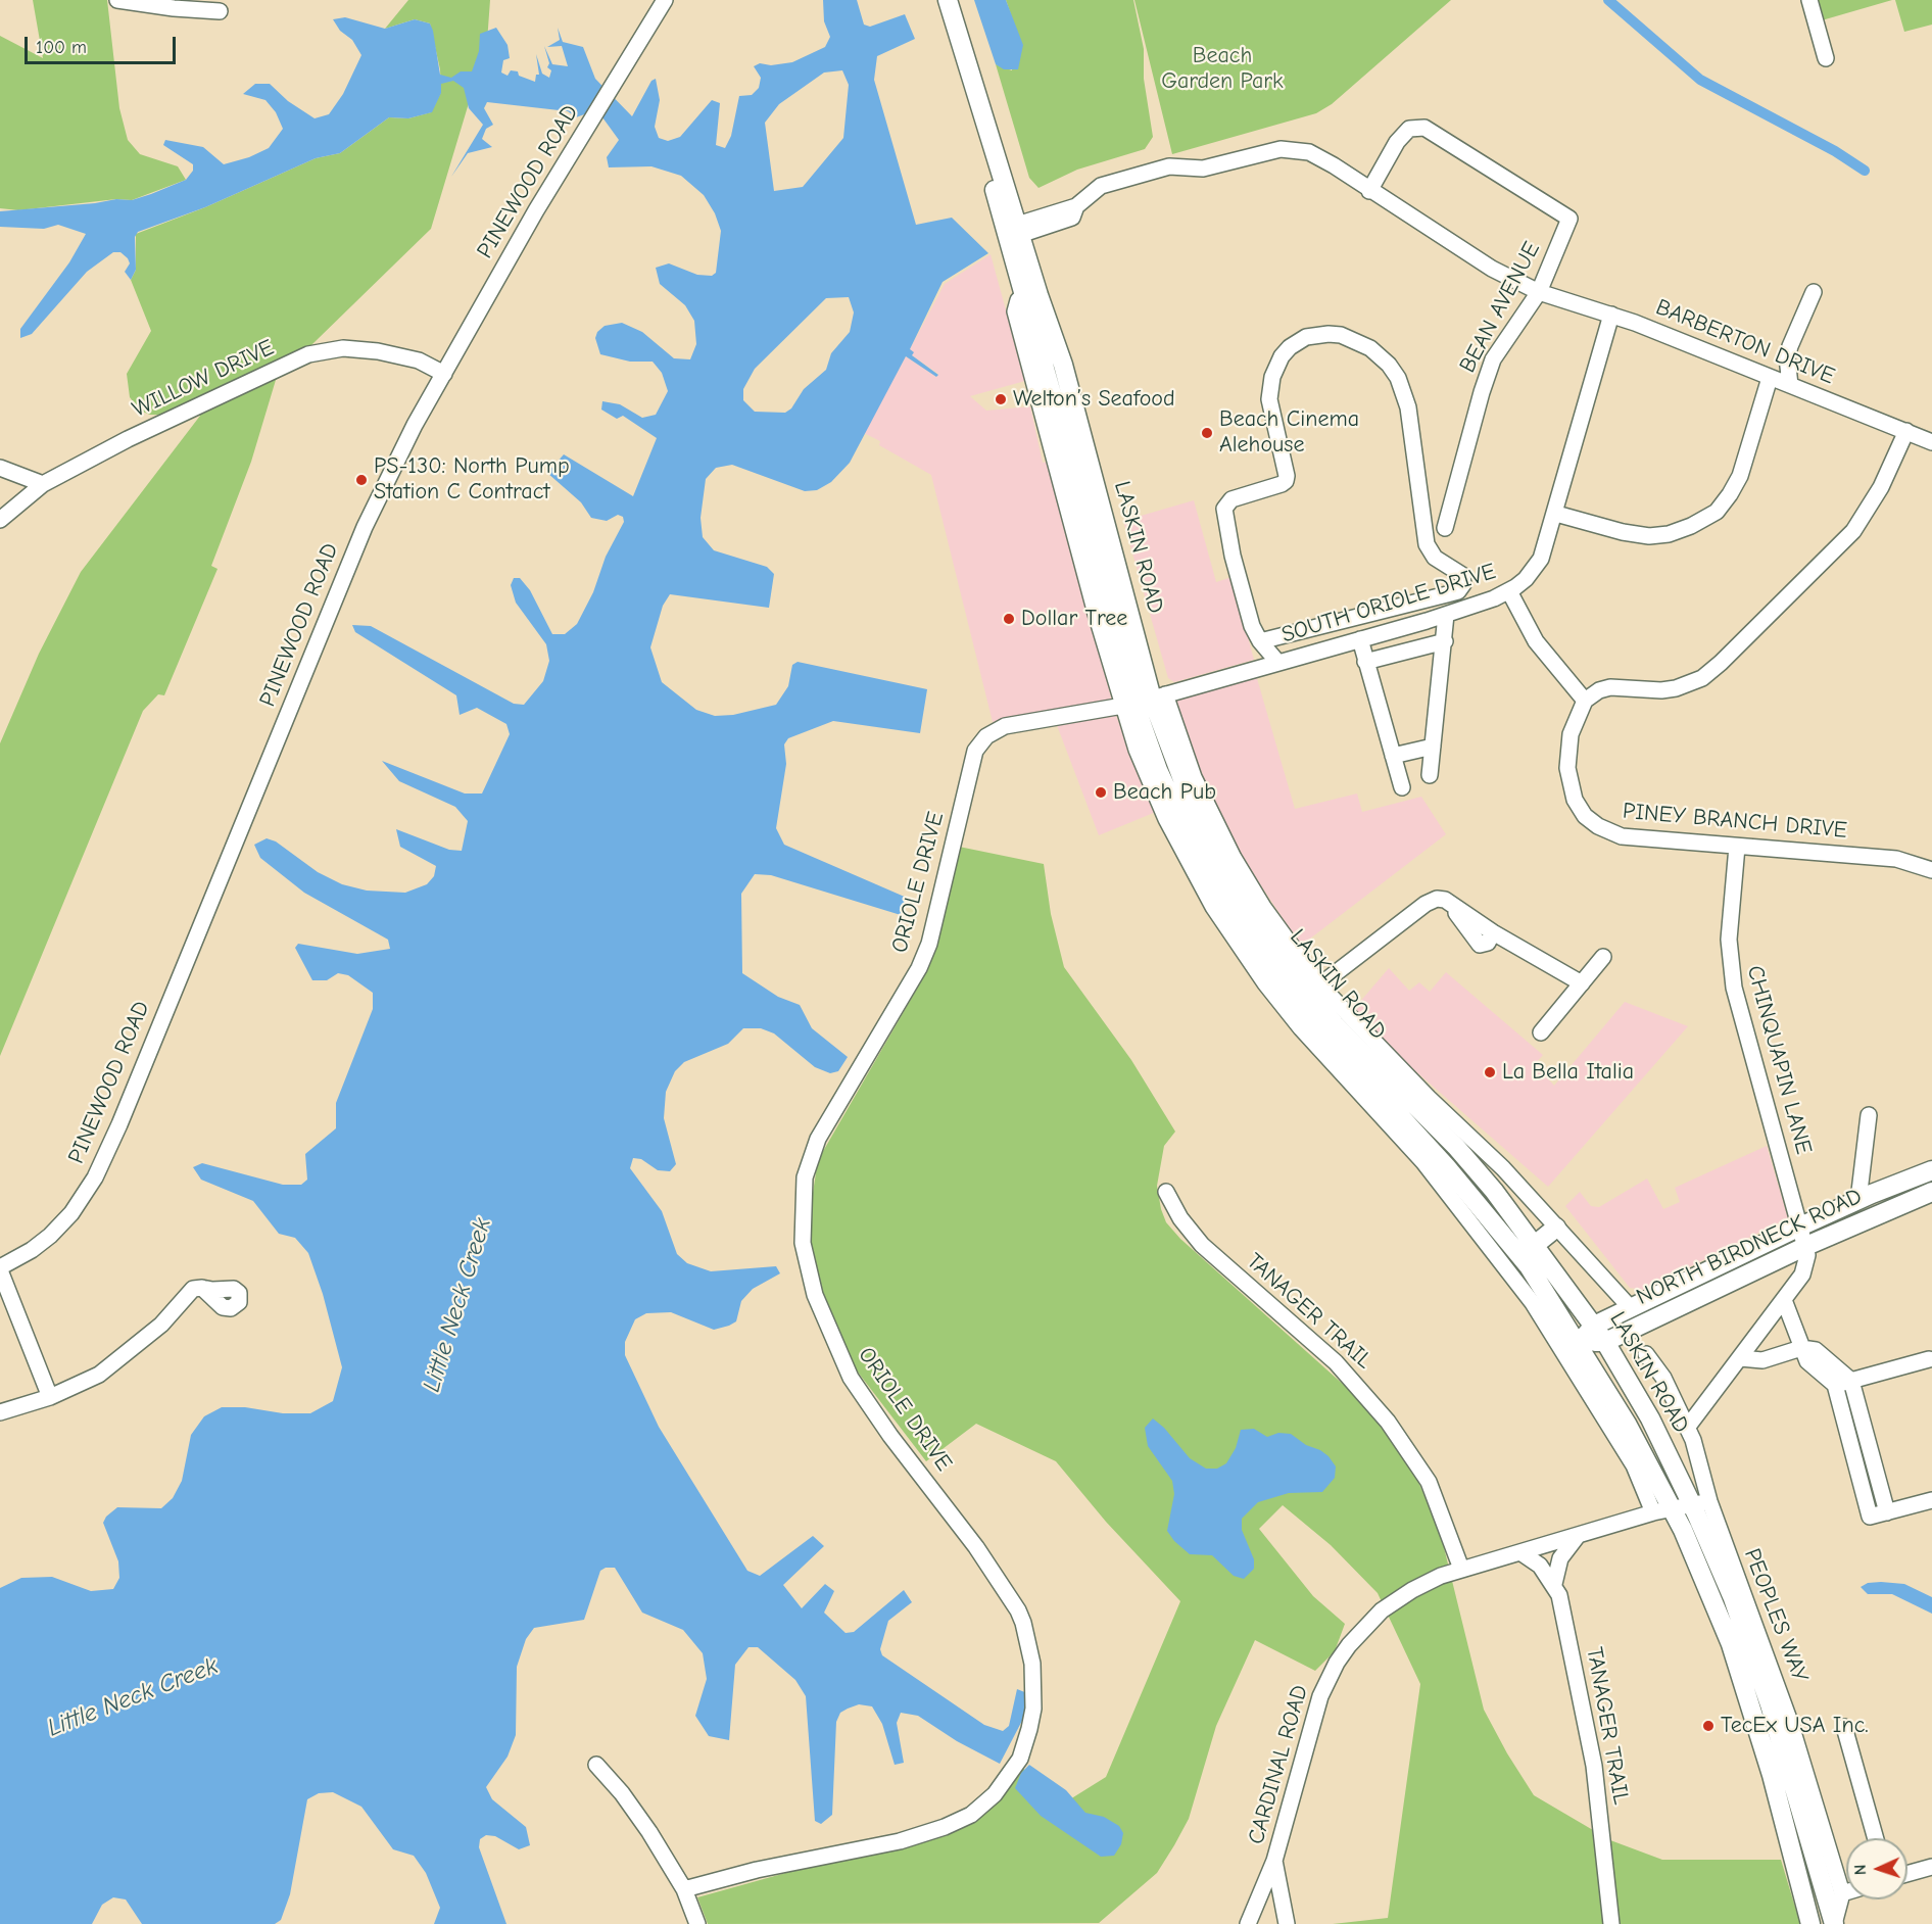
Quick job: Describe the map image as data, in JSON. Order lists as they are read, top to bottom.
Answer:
{
  "streets": {
    "main road": ["LASKIN ROAD", "NORTH BIRDNECK ROAD"],
    "street": [
      "PINEWOOD ROAD",
      "BEAN AVENUE",
      "BARBERTON DRIVE",
      "WILLOW DRIVE",
      "SOUTH ORIOLE DRIVE",
      "PINEY BRANCH DRIVE",
      "ORIOLE DRIVE",
      "CHINQUAPIN LANE",
      "TANAGER TRAIL",
      "CARDINAL ROAD"
    ]
  },
  "crossings": [
    ["PINEWOOD ROAD", "WILLOW DRIVE"],
    ["BEAN AVENUE", "BARBERTON DRIVE"],
    ["BARBERTON DRIVE", "LASKIN ROAD"],
    ["BARBERTON DRIVE", "SOUTH ORIOLE DRIVE"],
    ["LASKIN ROAD", "SOUTH ORIOLE DRIVE"],
    ["LASKIN ROAD", "ORIOLE DRIVE"],
    ["LASKIN ROAD", "NORTH BIRDNECK ROAD"],
    ["LASKIN ROAD", "CARDINAL ROAD"],
    ["SOUTH ORIOLE DRIVE", "ORIOLE DRIVE"],
    ["PINEY BRANCH DRIVE", "CHINQUAPIN LANE"],
    ["CHINQUAPIN LANE", "NORTH BIRDNECK ROAD"],
    ["TANAGER TRAIL", "CARDINAL ROAD"]
  ],
  "water": ["Little Neck Creek"],
  "parks": ["Beach Garden Park"],
  "places": [
    "Welton’s Seafood",
    "Beach Cinema Alehouse",
    "PS-130: North Pump Station C Contract",
    "Dollar Tree",
    "Beach Pub",
    "La Bella Italia",
    "TecEx USA Inc."
  ],
  "scale_bar": "100 m",
  "north": "left"
}
